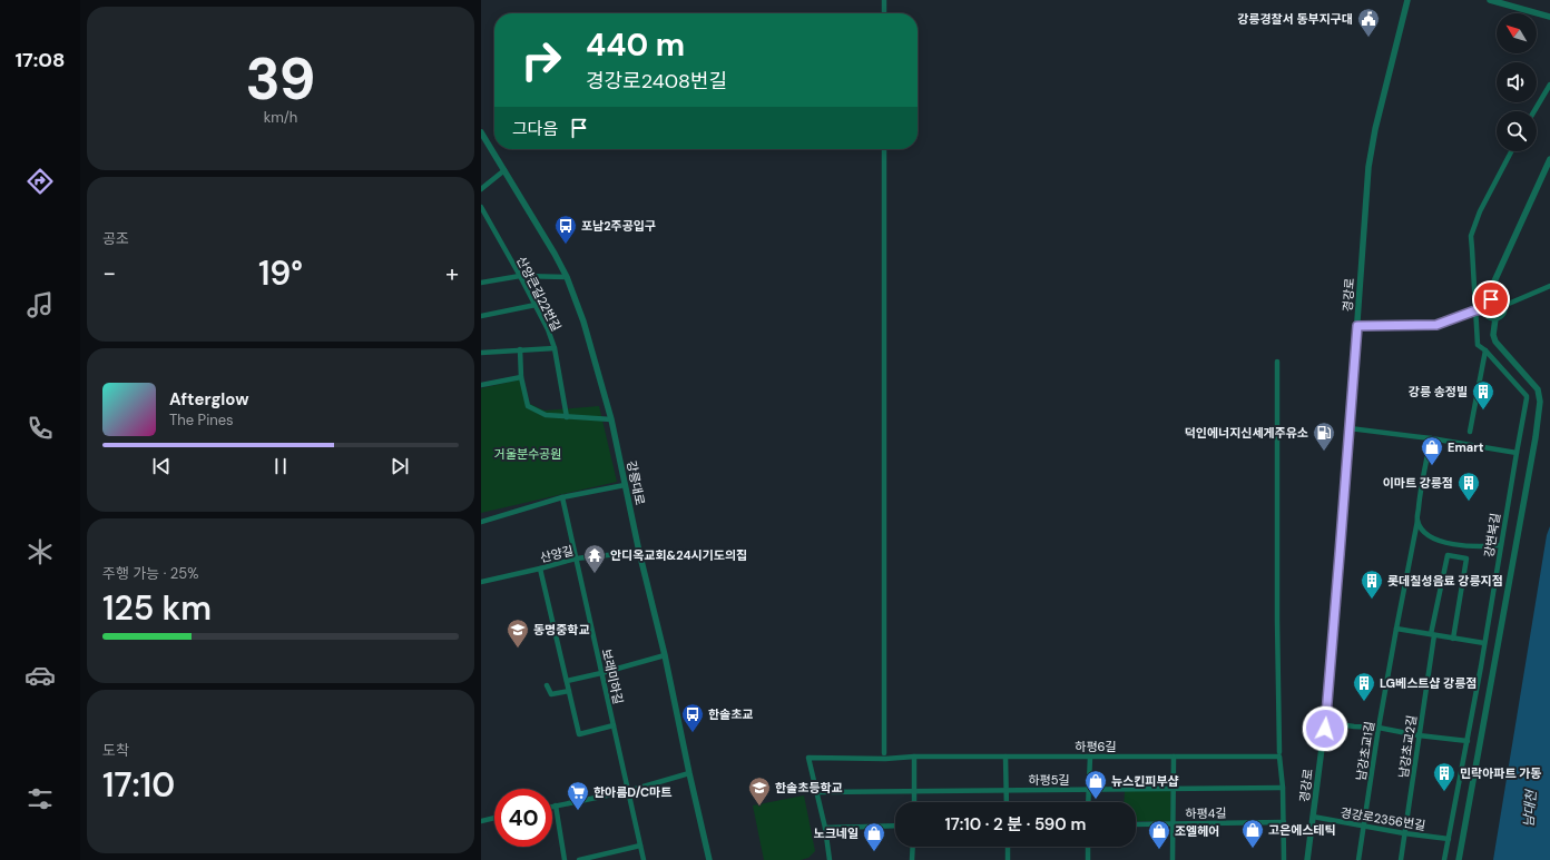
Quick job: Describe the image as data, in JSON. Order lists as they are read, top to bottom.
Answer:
{
  "streets": {
    "street": [
      "산양큰길22번길",
      "경강로",
      "강릉대로",
      "강변북길",
      "산양길",
      "보래미하길",
      "하평6길",
      "남강초교2길",
      "남강초교1길",
      "하평5길",
      "하평4길",
      "경강로2356번길"
    ]
  },
  "crossings": [
    ["경강로", "경강로2356번길"],
    ["강릉대로", "산양길"],
    ["강변북길", "경강로2356번길"],
    ["산양길", "보래미하길"],
    ["하평6길", "하평5길"],
    ["하평6길", "하평4길"],
    ["남강초교2길", "경강로2356번길"],
    ["남강초교1길", "경강로2356번길"]
  ],
  "water": ["남대천"],
  "parks": ["거울분수공원"],
  "places": {
    "public building": ["강릉경찰서 동부지구대"],
    "bus stop": ["포남2주공입구", "한솔초교"],
    "building": [
      "강릉 송정빌",
      "이마트 강릉점",
      "롯데칠성음료 강릉지점",
      "LG베스트샵 강릉점",
      "민락아파트 가동"
    ],
    "fuel station": ["덕인에너지신세게주유소"],
    "shop": [
      "Emart",
      "뉴스킨피부샵",
      "고은에스테틱",
      "조엘헤어",
      "노크네일"
    ],
    "temple": ["안디옥교회&24시기도의집"],
    "school or university": ["동명중학교", "한솔초등학교"],
    "supermarket": ["한아름D/C마트"]
  },
  "north": "top left",
  "page": {
    "tabs": "17:08",
    "tile": [
      ["39", "km/h"],
      "공조",
      ["주행 가능 · 25%", "125 km"],
      ["도착", "17:10"]
    ],
    "turn": ["440 m", "경강로2408번길"],
    "then": "그다음",
    "heat": ["−", "19°", "+"],
    "song": ["Afterglow", "The Pines"],
    "limit": "40",
    "trip": "17:10 · 2 분 · 590 m"
  }
}
